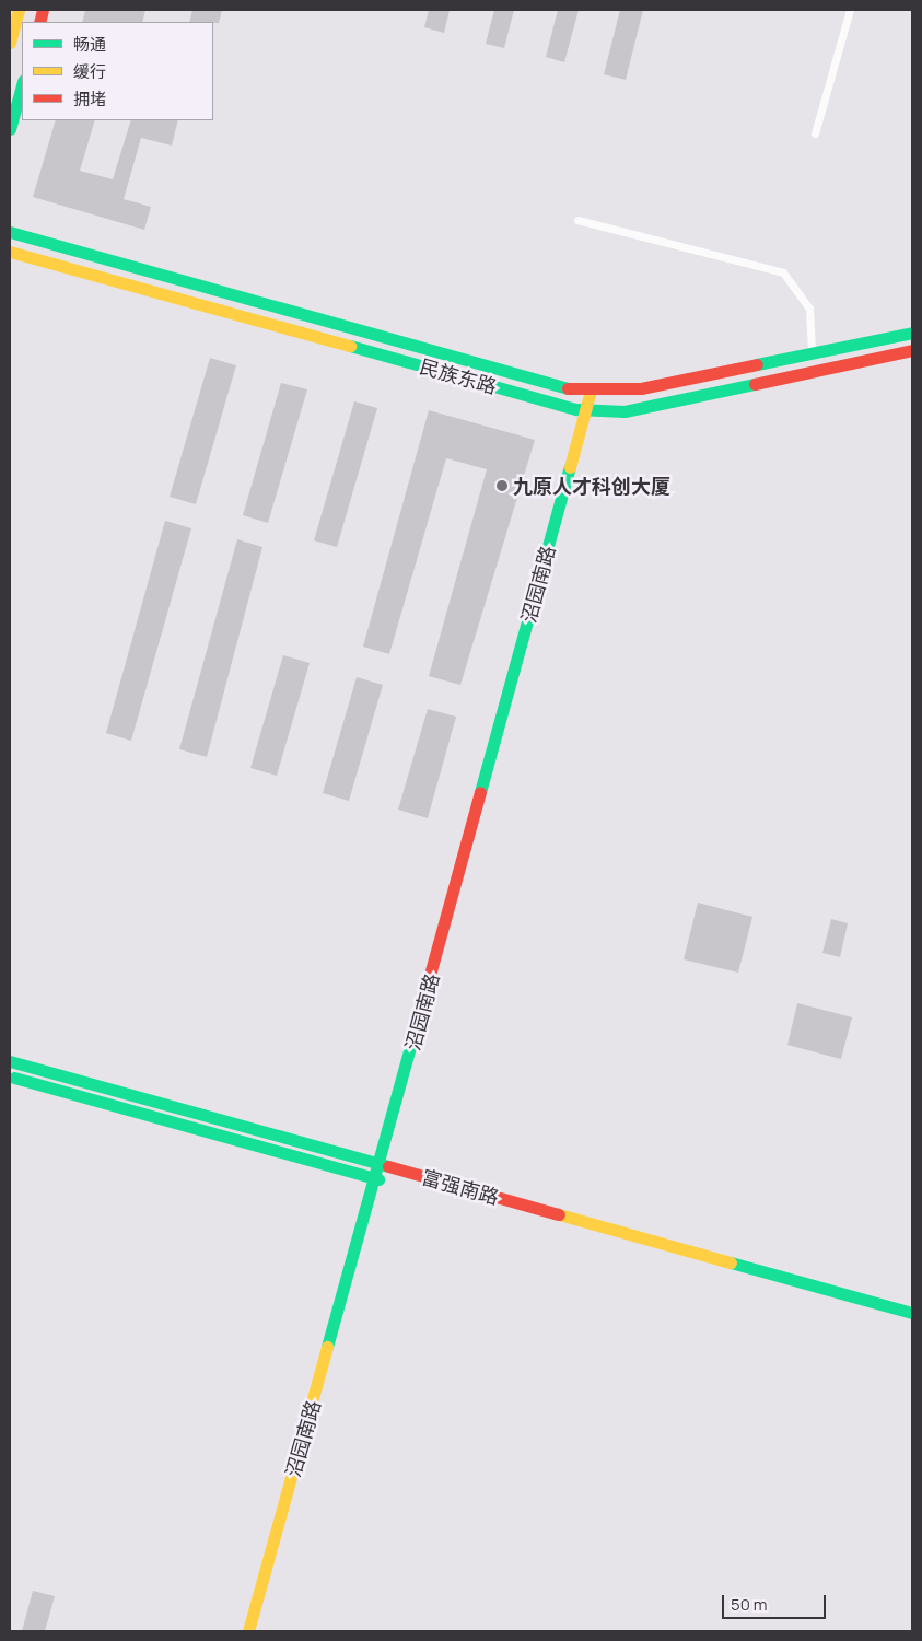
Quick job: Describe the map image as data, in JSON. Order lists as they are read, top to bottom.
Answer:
{
  "streets": {
    "main road": ["民族东路", "沼园南路", "富强南路"]
  },
  "crossings": [
    ["民族东路", "沼园南路"],
    ["沼园南路", "富强南路"]
  ],
  "places": ["九原人才科创大厦"],
  "legend": ["畅通", "缓行", "拥堵"],
  "scale_bar": "50 m"
}
